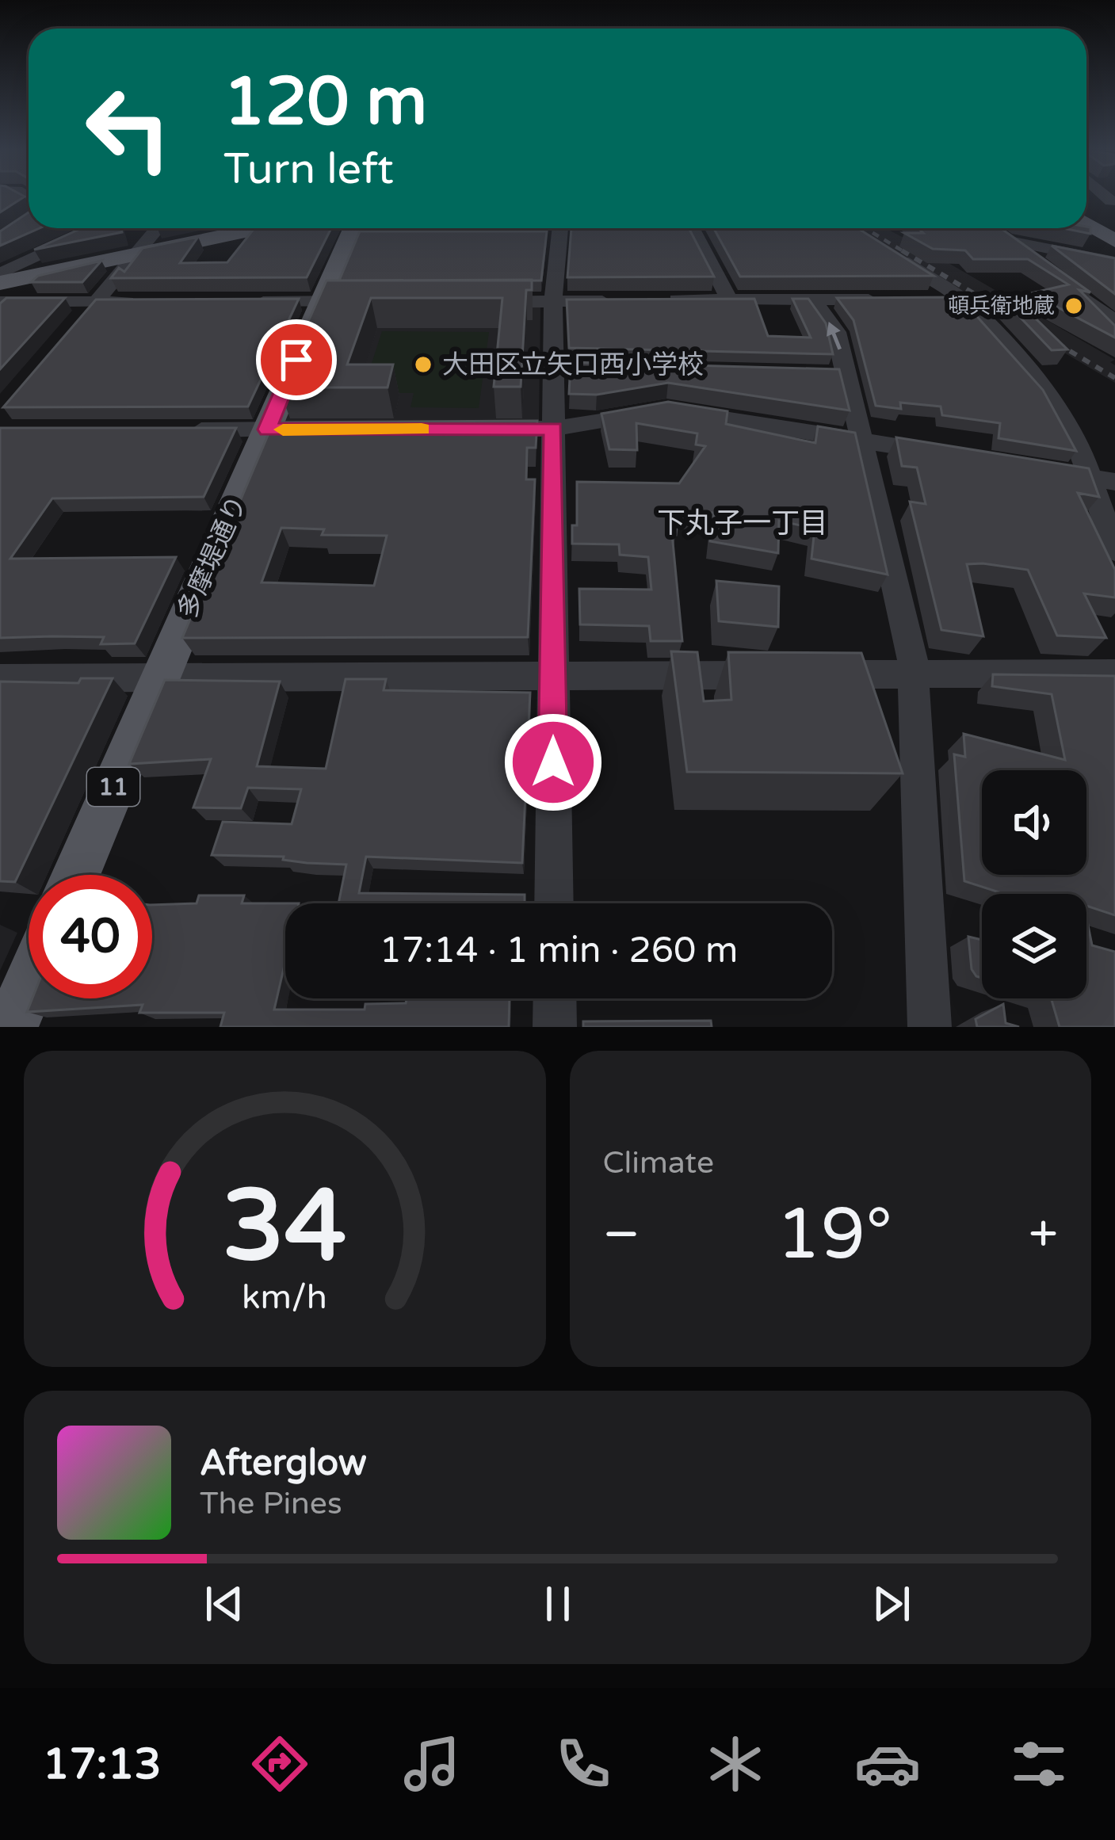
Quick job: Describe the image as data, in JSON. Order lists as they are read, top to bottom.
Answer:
{
  "streets": {
    "main road": ["多摩堤通り", "11"]
  },
  "districts": ["下丸子一丁目"],
  "places": ["頓兵衛地蔵", "大田区立矢口西小学校"],
  "page": {
    "turn": ["120 m", "Turn left"],
    "limit": "40",
    "trip": "17:14 · 1 min · 260 m",
    "tile": "Climate",
    "heat": ["−", "19°", "+"],
    "song": ["Afterglow", "The Pines"],
    "tabs": "17:13",
    "gauge": ["34", "km/h"]
  }
}
